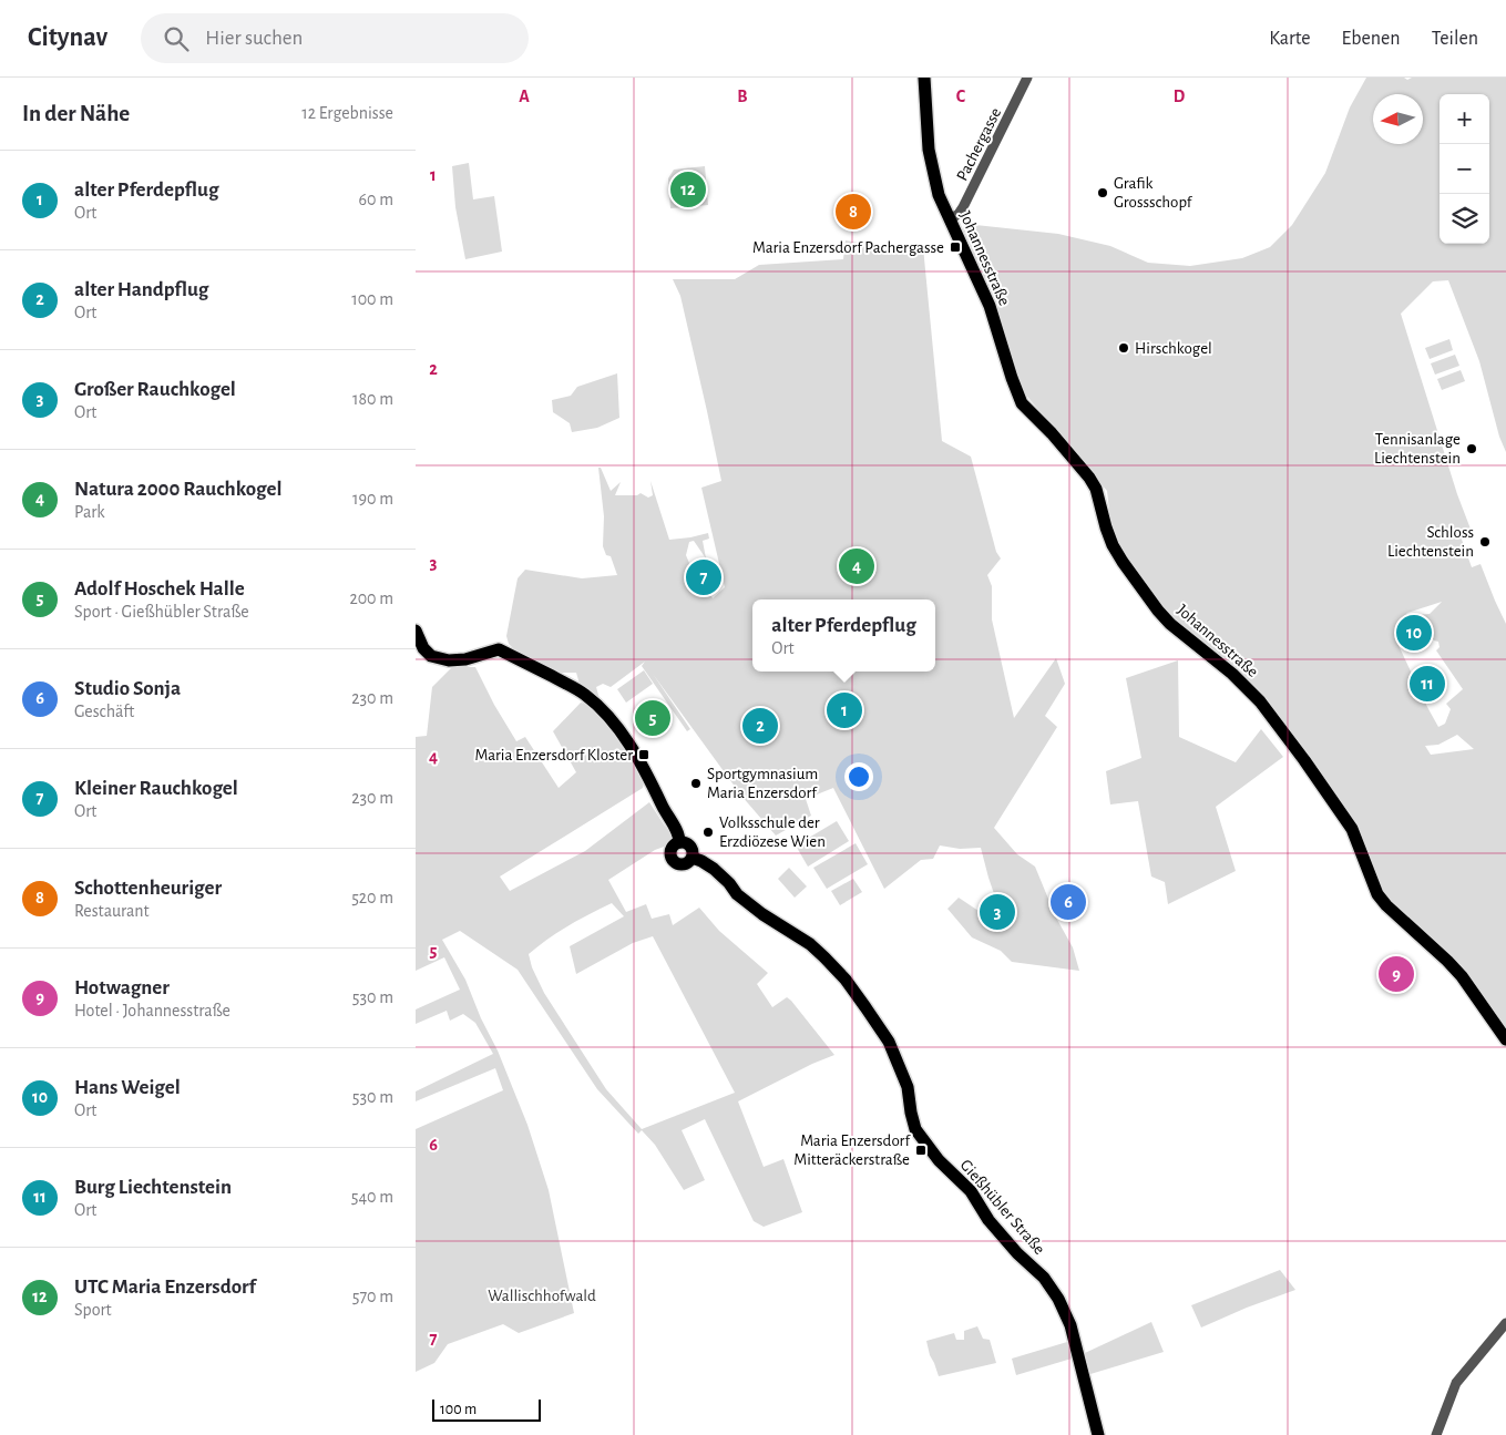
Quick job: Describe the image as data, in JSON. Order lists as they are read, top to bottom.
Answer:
{
  "streets": {
    "main road": ["Johannesstraße", "Gießhübler Straße"],
    "street": ["Pachergasse"]
  },
  "crossings": [
    ["Pachergasse", "Johannesstraße"]
  ],
  "parks": ["Wallischhofwald"],
  "places": {
    "other": [
      "Grafik Grossschopf",
      "Hirschkogel",
      "Tennisanlage Liechtenstein",
      "Schloss Liechtenstein",
      "Sportgymnasium Maria Enzersdorf",
      "Volksschule der Erzdiözese Wien"
    ],
    "transit": ["Maria Enzersdorf Pachergasse", "Maria Enzersdorf Kloster", "Maria Enzersdorf Mitteräckerstraße"]
  },
  "scale_bar": "100 m",
  "north": "left",
  "page": {
    "header": "Citynav",
    "search": "Hier suchen",
    "nav": ["Karte", "Ebenen", "Teilen"],
    "heading": ["In der Nähe", "12 Ergebnisse"],
    "map_buttons": ["+", "−"],
    "list": [
      {
        "mark": "1",
        "name": "alter Pferdepflug",
        "note": "Ort",
        "value": "60 m"
      },
      {
        "mark": "2",
        "name": "alter Handpflug",
        "note": "Ort",
        "value": "100 m"
      },
      {
        "mark": "3",
        "name": "Großer Rauchkogel",
        "note": "Ort",
        "value": "180 m"
      },
      {
        "mark": "4",
        "name": "Natura 2000 Rauchkogel",
        "note": "Park",
        "value": "190 m"
      },
      {
        "mark": "5",
        "name": "Adolf Hoschek Halle",
        "note": "Sport · Gießhübler Straße",
        "value": "200 m"
      },
      {
        "mark": "6",
        "name": "Studio Sonja",
        "note": "Geschäft",
        "value": "230 m"
      },
      {
        "mark": "7",
        "name": "Kleiner Rauchkogel",
        "note": "Ort",
        "value": "230 m"
      },
      {
        "mark": "8",
        "name": "Schottenheuriger",
        "note": "Restaurant",
        "value": "520 m"
      },
      {
        "mark": "9",
        "name": "Hotwagner",
        "note": "Hotel · Johannesstraße",
        "value": "530 m"
      },
      {
        "mark": "10",
        "name": "Hans Weigel",
        "note": "Ort",
        "value": "530 m"
      },
      {
        "mark": "11",
        "name": "Burg Liechtenstein",
        "note": "Ort",
        "value": "540 m"
      },
      {
        "mark": "12",
        "name": "UTC Maria Enzersdorf",
        "note": "Sport",
        "value": "570 m"
      }
    ],
    "pins": [
      "12",
      "8",
      "4",
      "7",
      "10",
      "11",
      "1",
      "5",
      "2",
      "6",
      "3",
      "9"
    ],
    "popup": ["alter Pferdepflug", "Ort"],
    "scale": "100 m"
  },
  "grid": {
    "columns": [
      "A",
      "B",
      "C",
      "D"
    ],
    "rows": [
      "1",
      "2",
      "3",
      "4",
      "5",
      "6",
      "7"
    ]
  }
}
